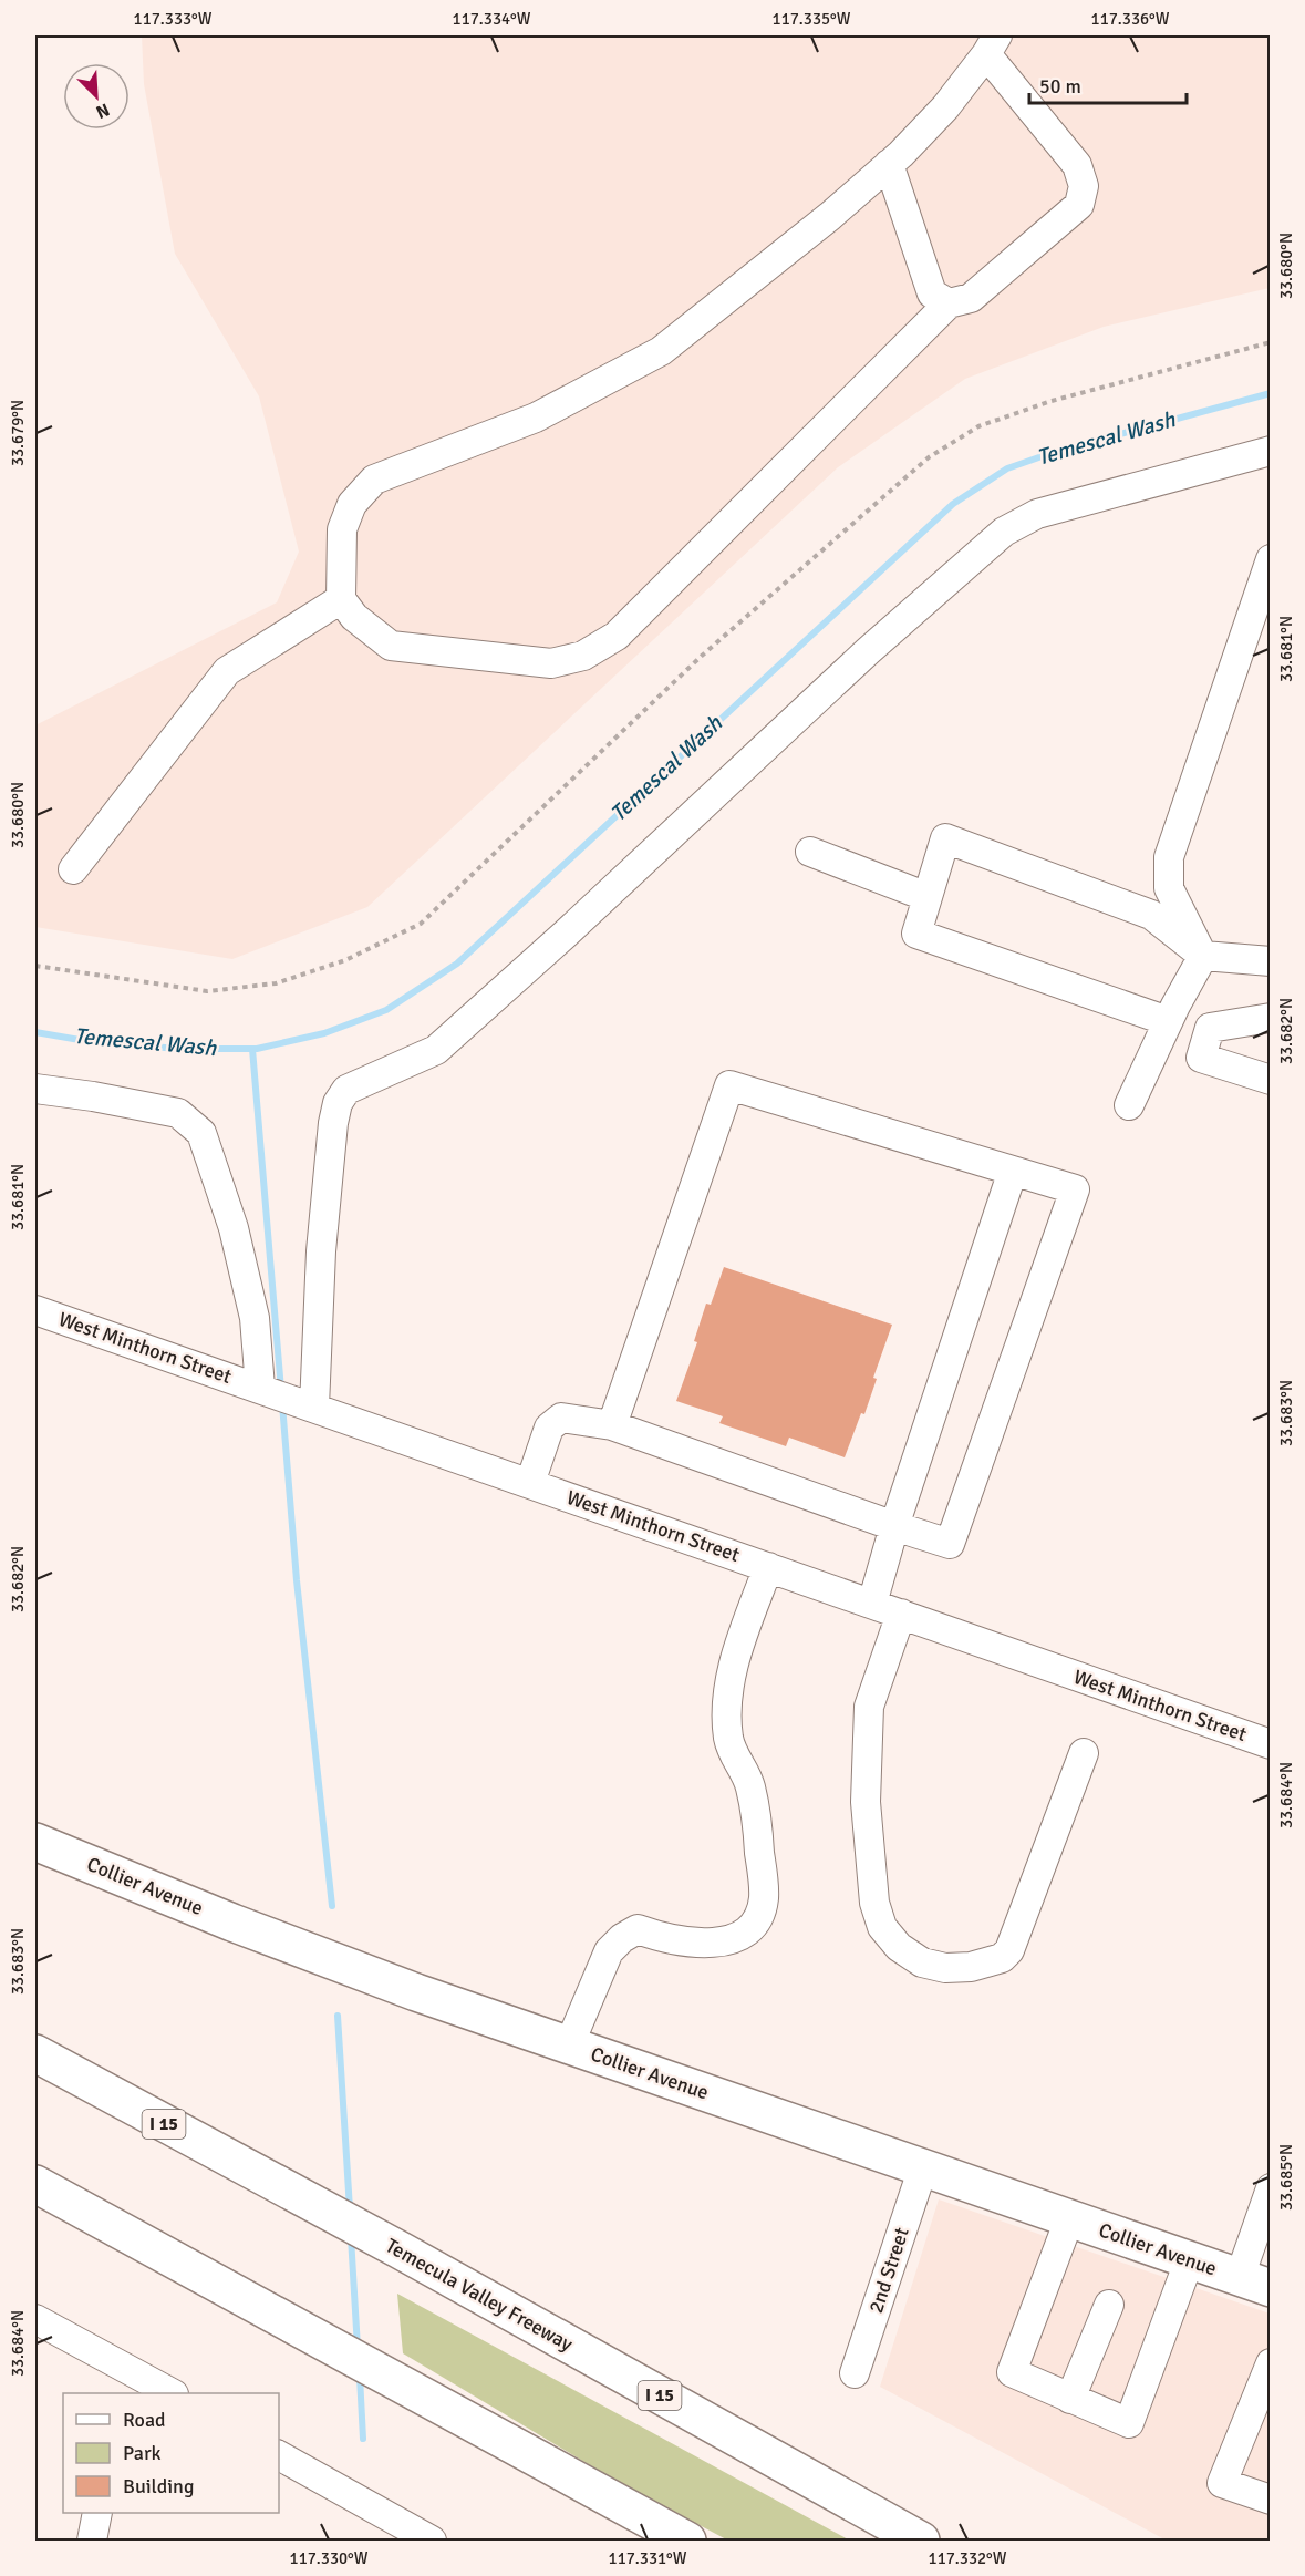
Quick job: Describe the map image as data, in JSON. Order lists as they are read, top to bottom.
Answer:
{
  "streets": {
    "main road": ["Collier Avenue", "I 15", "Temecula Valley Freeway"],
    "street": ["West Minthorn Street", "2nd Street"]
  },
  "crossings": [
    ["Collier Avenue", "2nd Street"]
  ],
  "water": ["Temescal Wash"],
  "legend": ["Road", "Park", "Building"],
  "scale_bar": "50 m",
  "north": "bottom right",
  "coordinates": [
    "117.333°W",
    "117.334°W",
    "117.335°W",
    "117.336°W",
    "33.680°N",
    "33.679°N",
    "33.681°N",
    "33.682°N",
    "33.683°N",
    "33.684°N",
    "33.685°N",
    "117.330°W",
    "117.331°W",
    "117.332°W"
  ]
}
